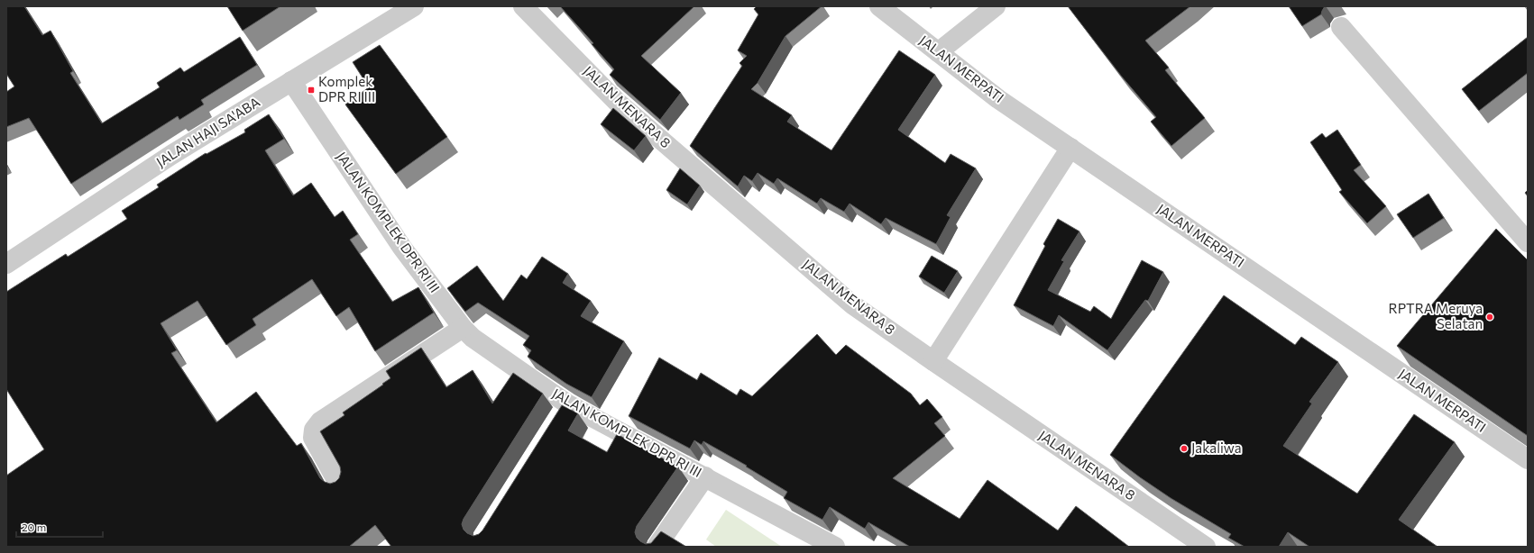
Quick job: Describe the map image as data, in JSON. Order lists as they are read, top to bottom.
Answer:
{
  "streets": {
    "street": [
      "JALAN MERPATI",
      "JALAN MENARA 8",
      "JALAN HAJI SA'ABA",
      "JALAN KOMPLEK DPR RI III"
    ]
  },
  "crossings": [
    ["JALAN HAJI SA'ABA", "JALAN KOMPLEK DPR RI III"]
  ],
  "places": {
    "transit": ["Komplek DPR RI III"],
    "other": ["RPTRA Meruya Selatan", "Jakaliwa"]
  },
  "scale_bar": "20 m"
}
